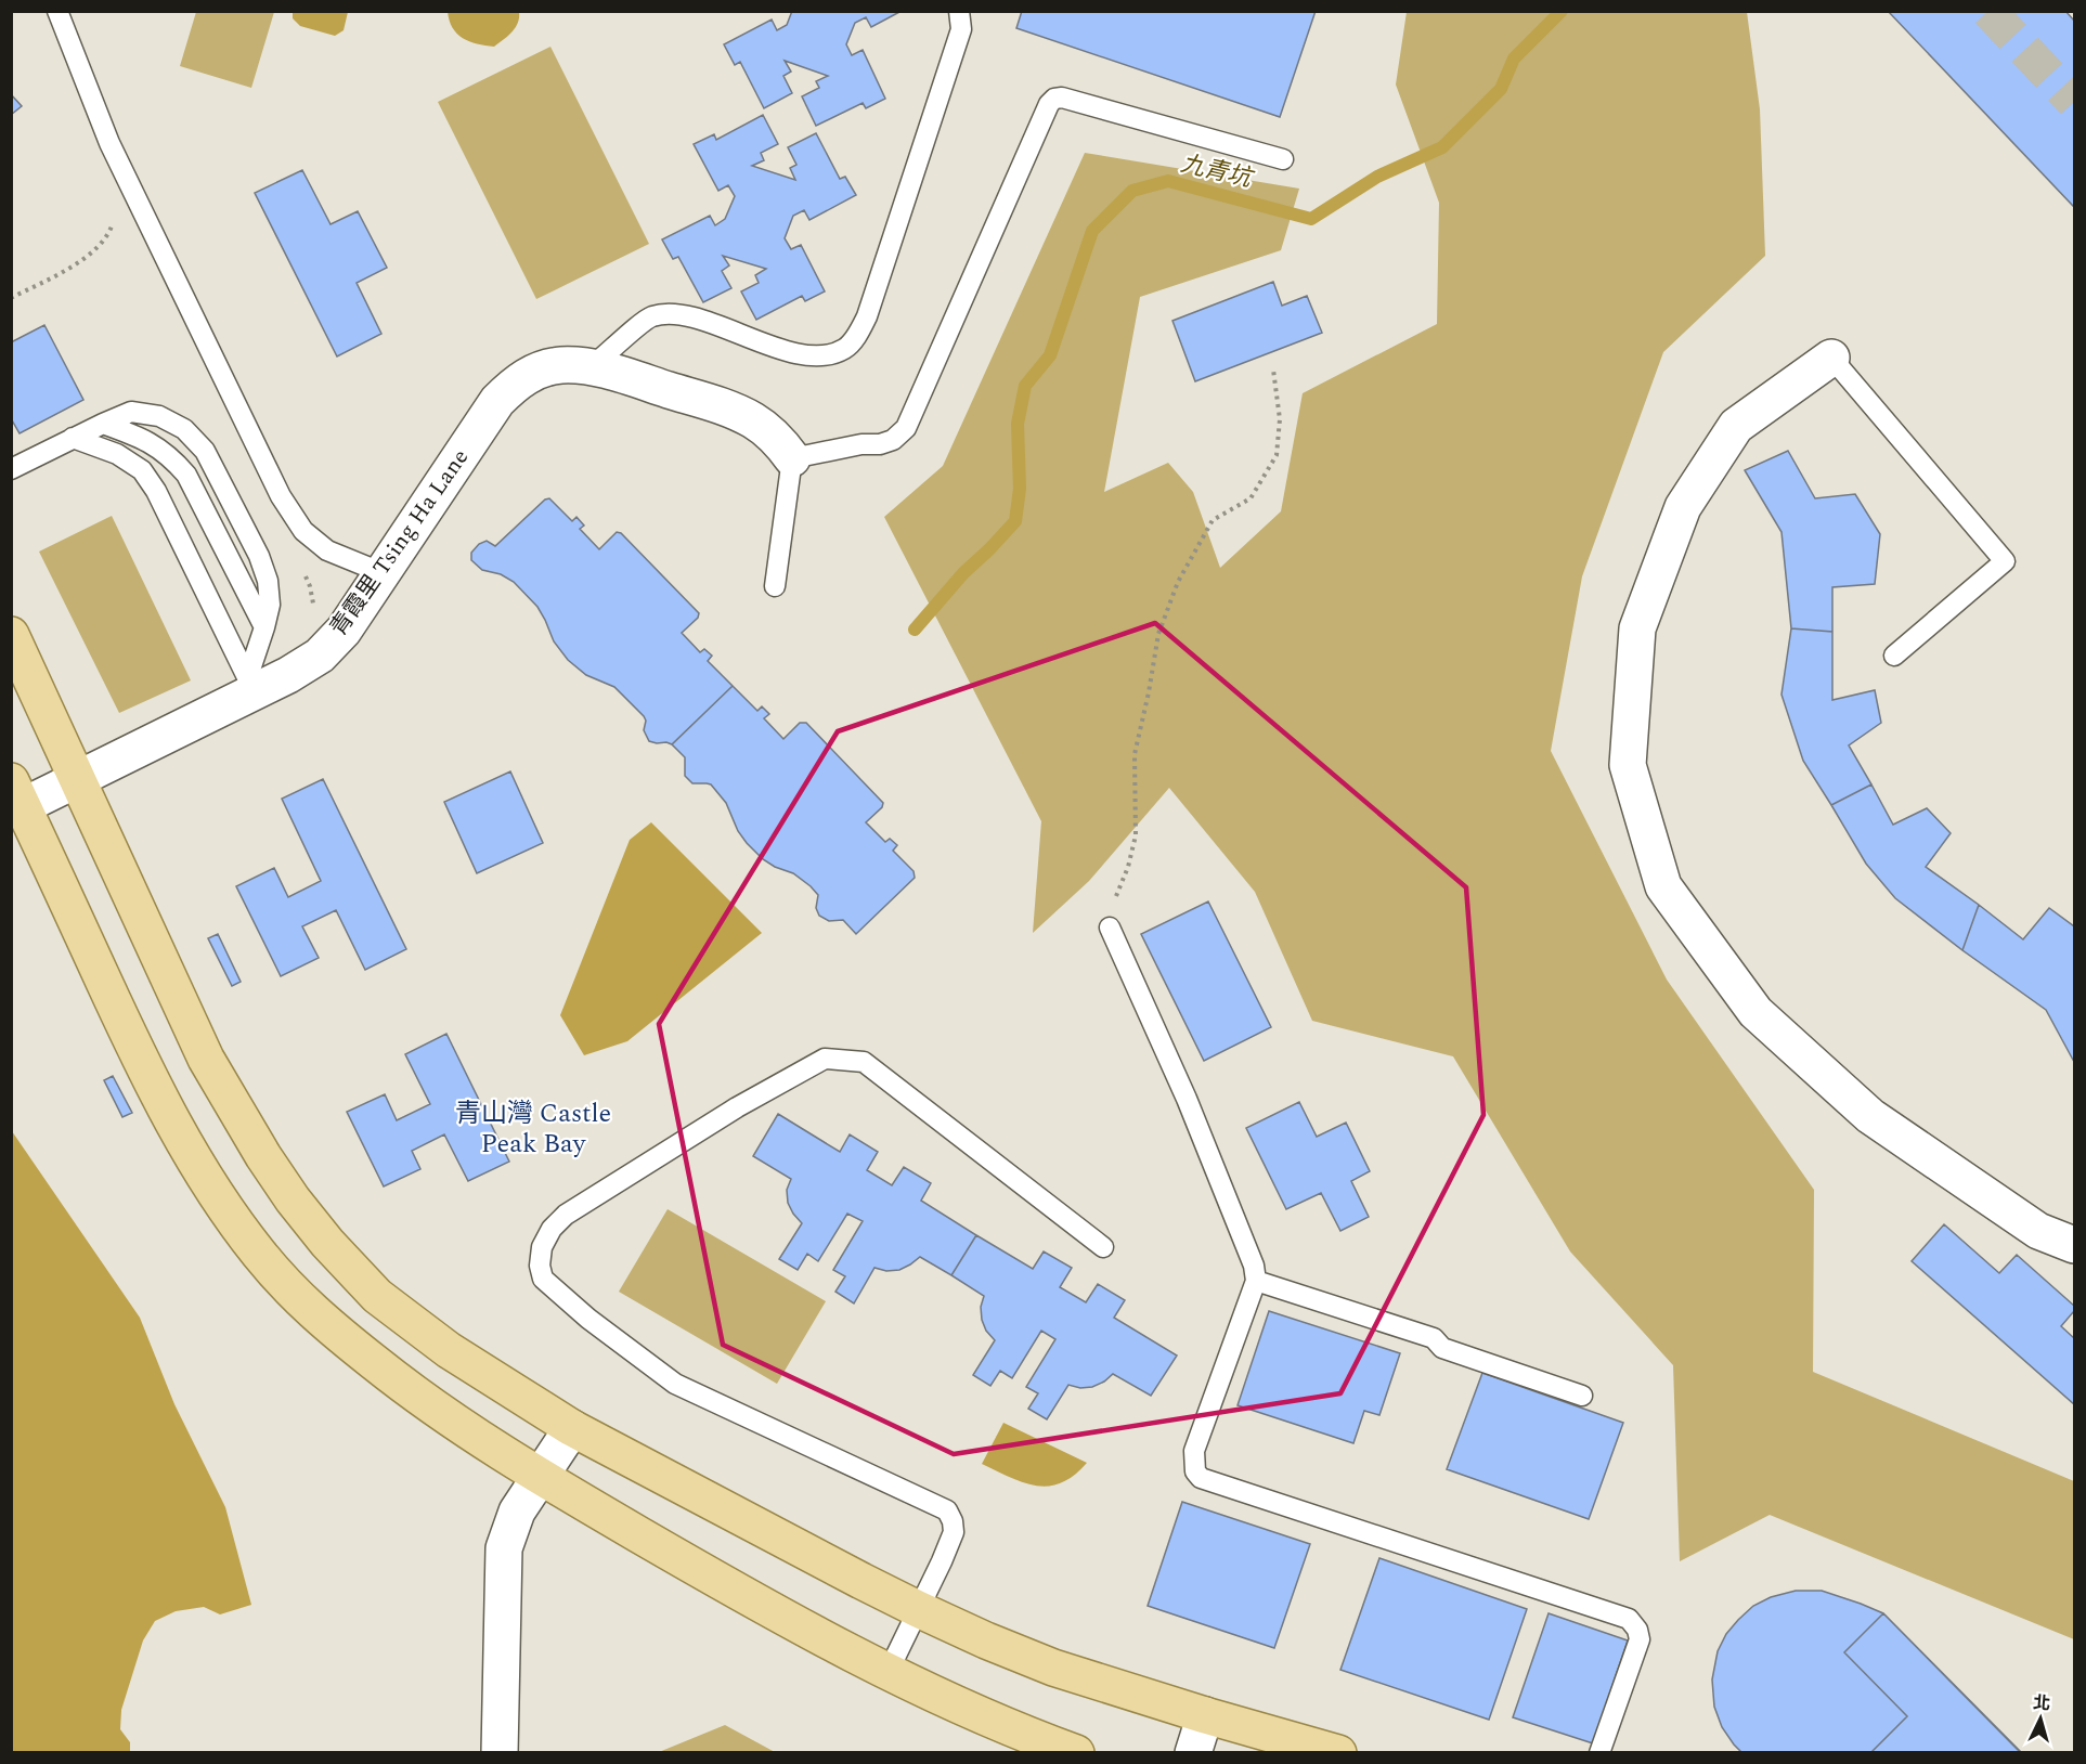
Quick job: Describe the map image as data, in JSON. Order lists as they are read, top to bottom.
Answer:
{
  "streets": {
    "street": ["青霞里 Tsing Ha Lane"]
  },
  "districts": ["青山灣 Castle Peak Bay"],
  "water": ["九青坑"],
  "north": "top"
}
